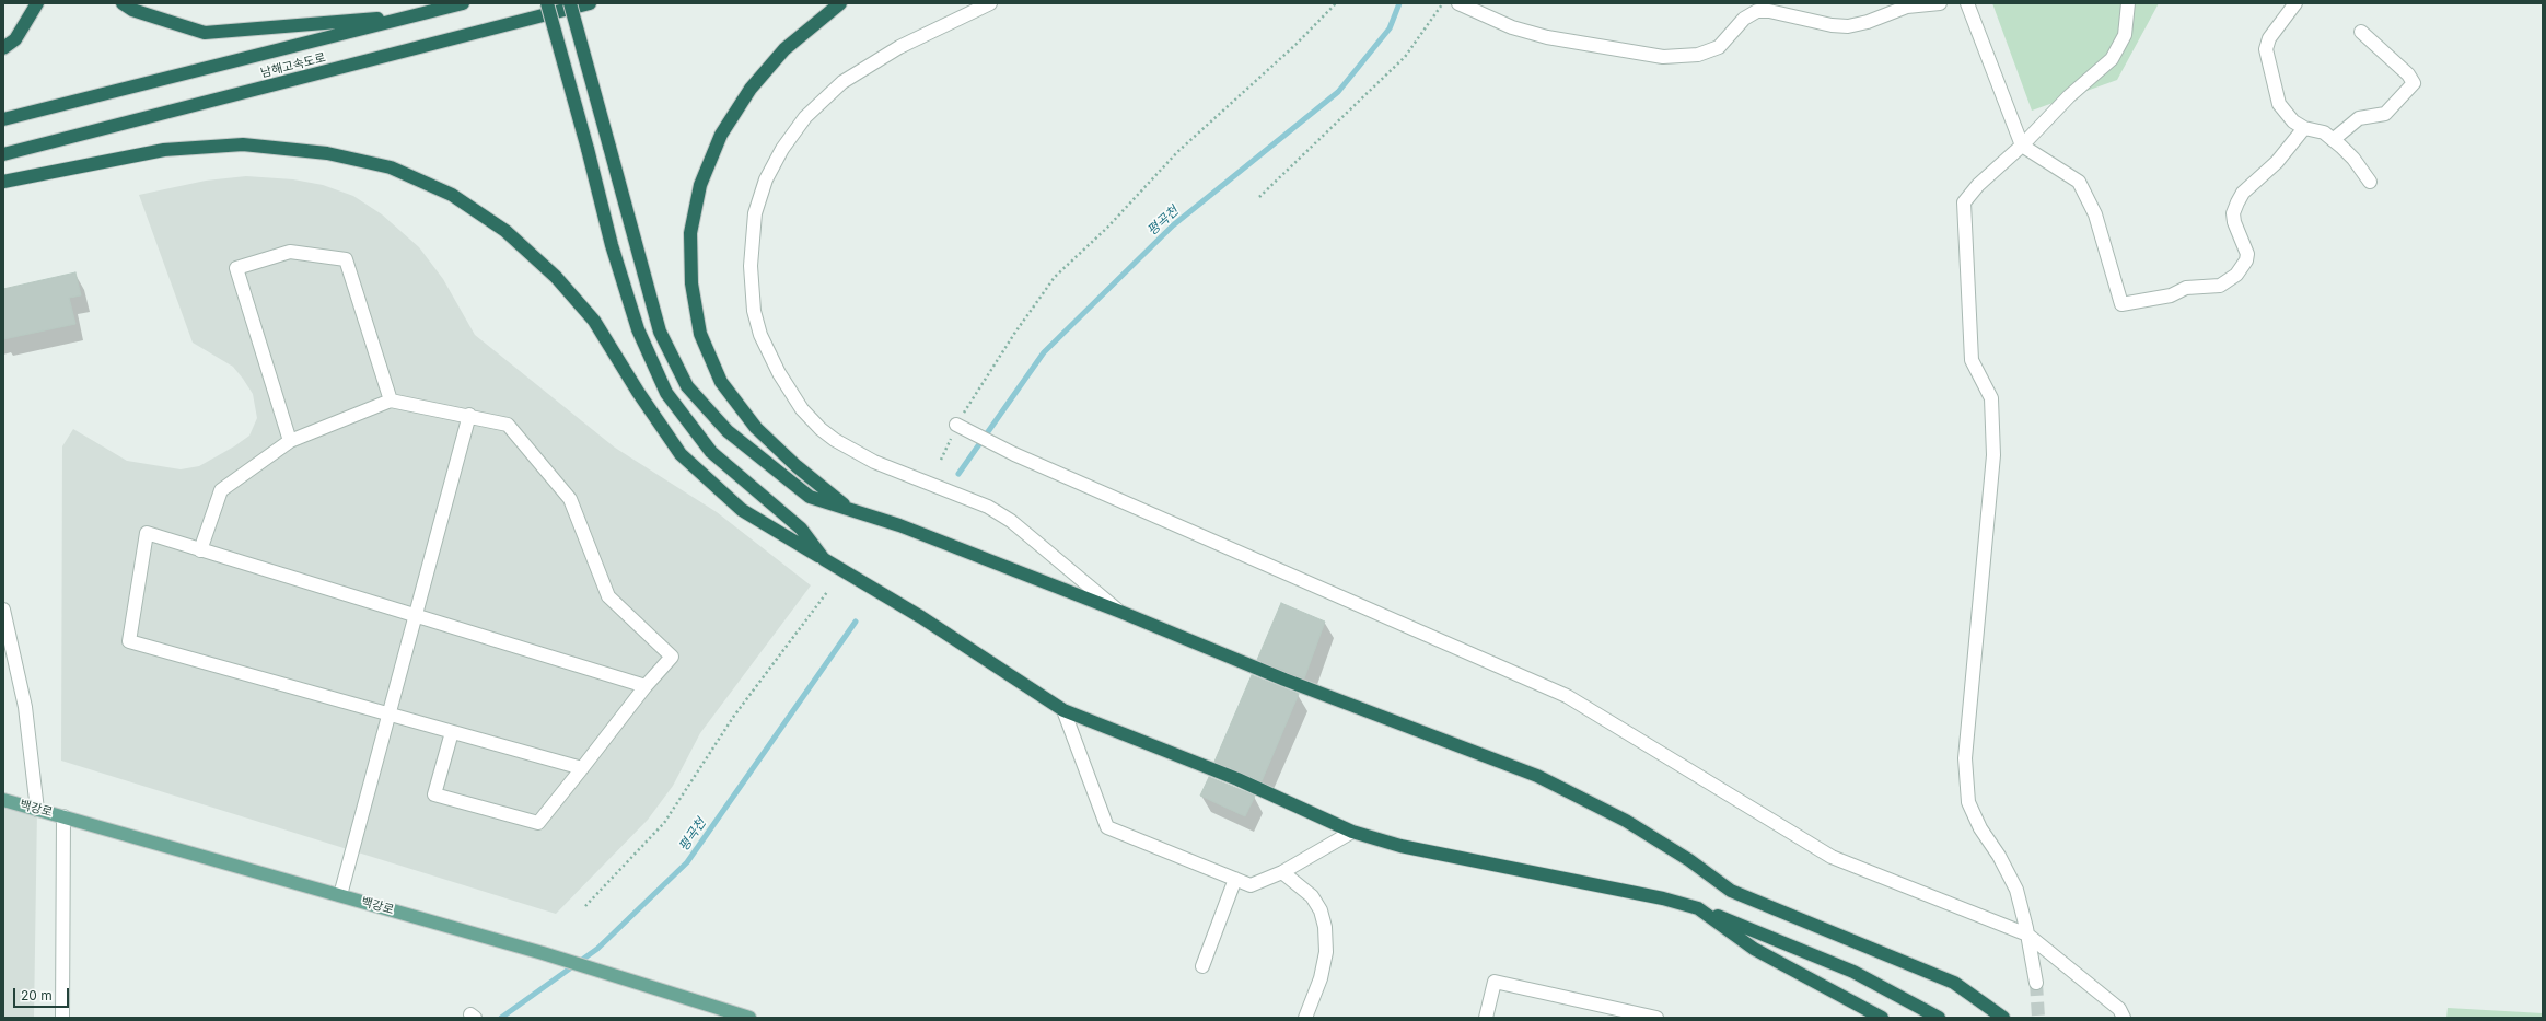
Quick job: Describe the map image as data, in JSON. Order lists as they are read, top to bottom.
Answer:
{
  "streets": {
    "highway": ["남해고속도로"],
    "main road": ["백강로"]
  },
  "water": ["평곡천"],
  "scale_bar": "20 m"
}
